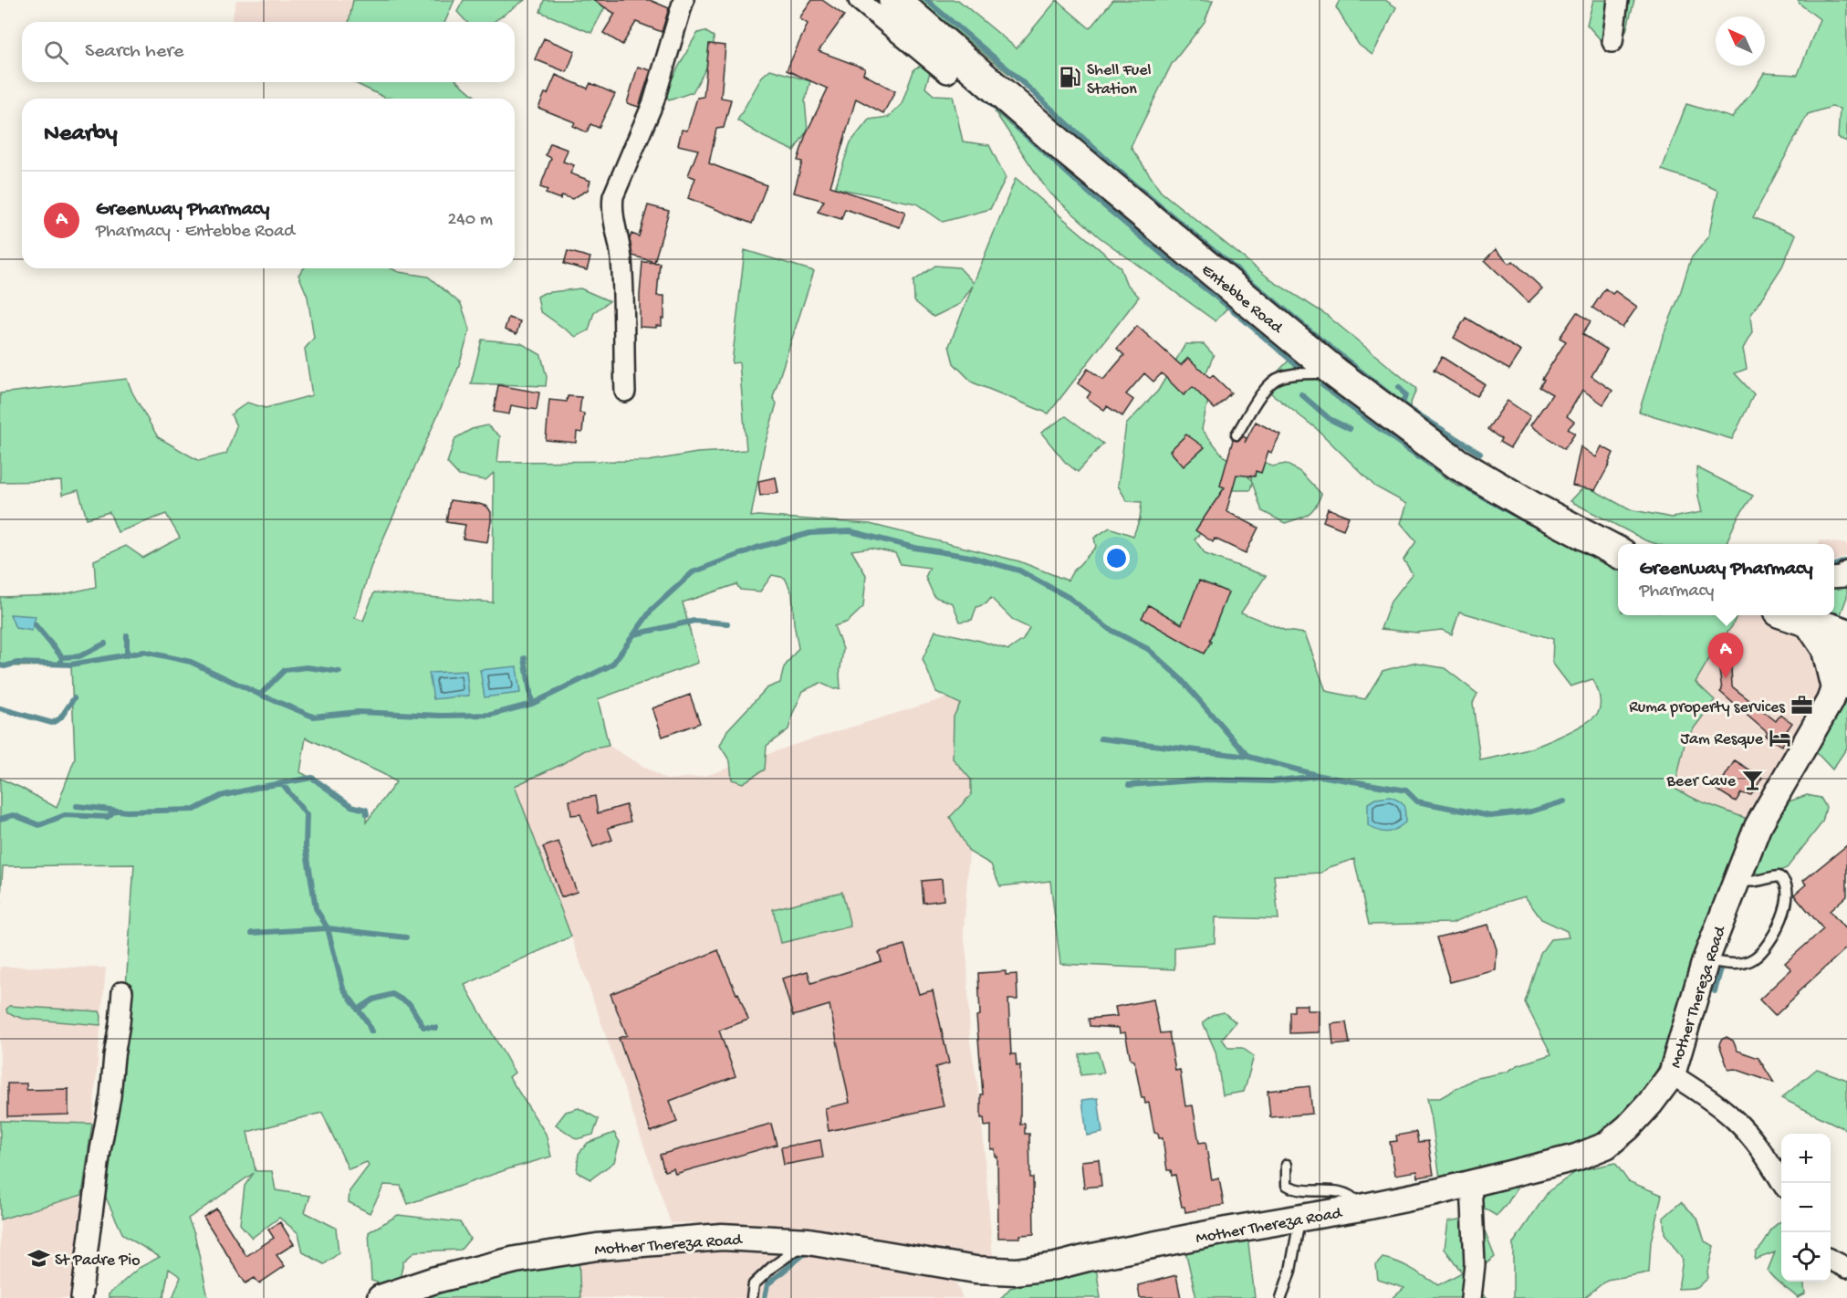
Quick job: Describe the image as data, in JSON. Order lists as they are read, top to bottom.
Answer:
{
  "streets": {
    "main road": ["Entebbe Road"],
    "street": ["Mother Thereza Road"]
  },
  "places": {
    "fuel station": ["Shell Fuel Station"],
    "office": ["Ruma property services"],
    "hotel": ["Jam Resque"],
    "bar": ["Beer Cave"],
    "school or university": ["St Padre Pio"]
  },
  "north": "top left",
  "page": {
    "search": "Search here",
    "heading": "Nearby",
    "list": [
      {
        "mark": "A",
        "name": "Greenway Pharmacy",
        "note": "Pharmacy · Entebbe Road",
        "value": "240 m"
      }
    ],
    "popup": ["Greenway Pharmacy", "Pharmacy"],
    "pins": "A",
    "map_buttons": ["+", "−"]
  }
}
